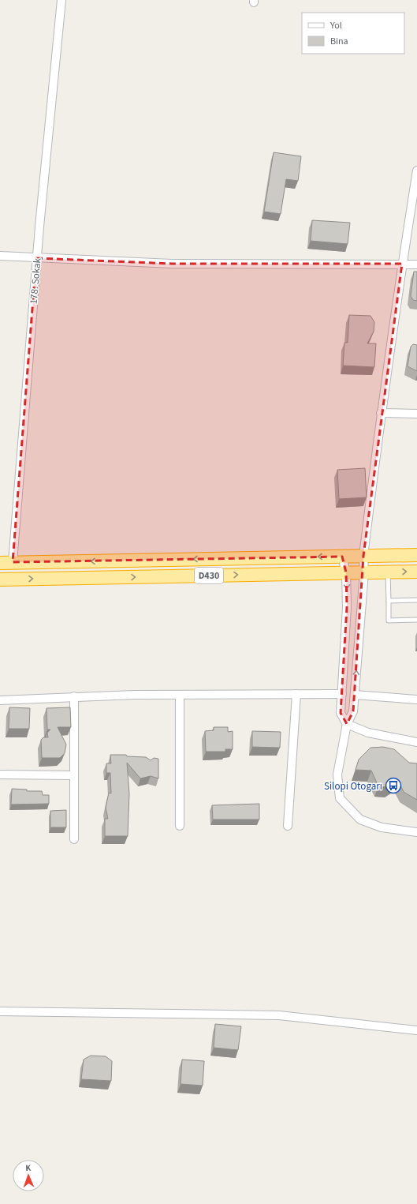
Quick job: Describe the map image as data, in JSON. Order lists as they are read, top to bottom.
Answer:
{
  "streets": {
    "highway": ["D430"],
    "street": ["178. Sokak"]
  },
  "crossings": [
    ["178. Sokak", "D430"]
  ],
  "places": {
    "bus stop": ["Silopi Otogarı"]
  },
  "legend": ["Yol", "Bina"],
  "north": "top"
}
